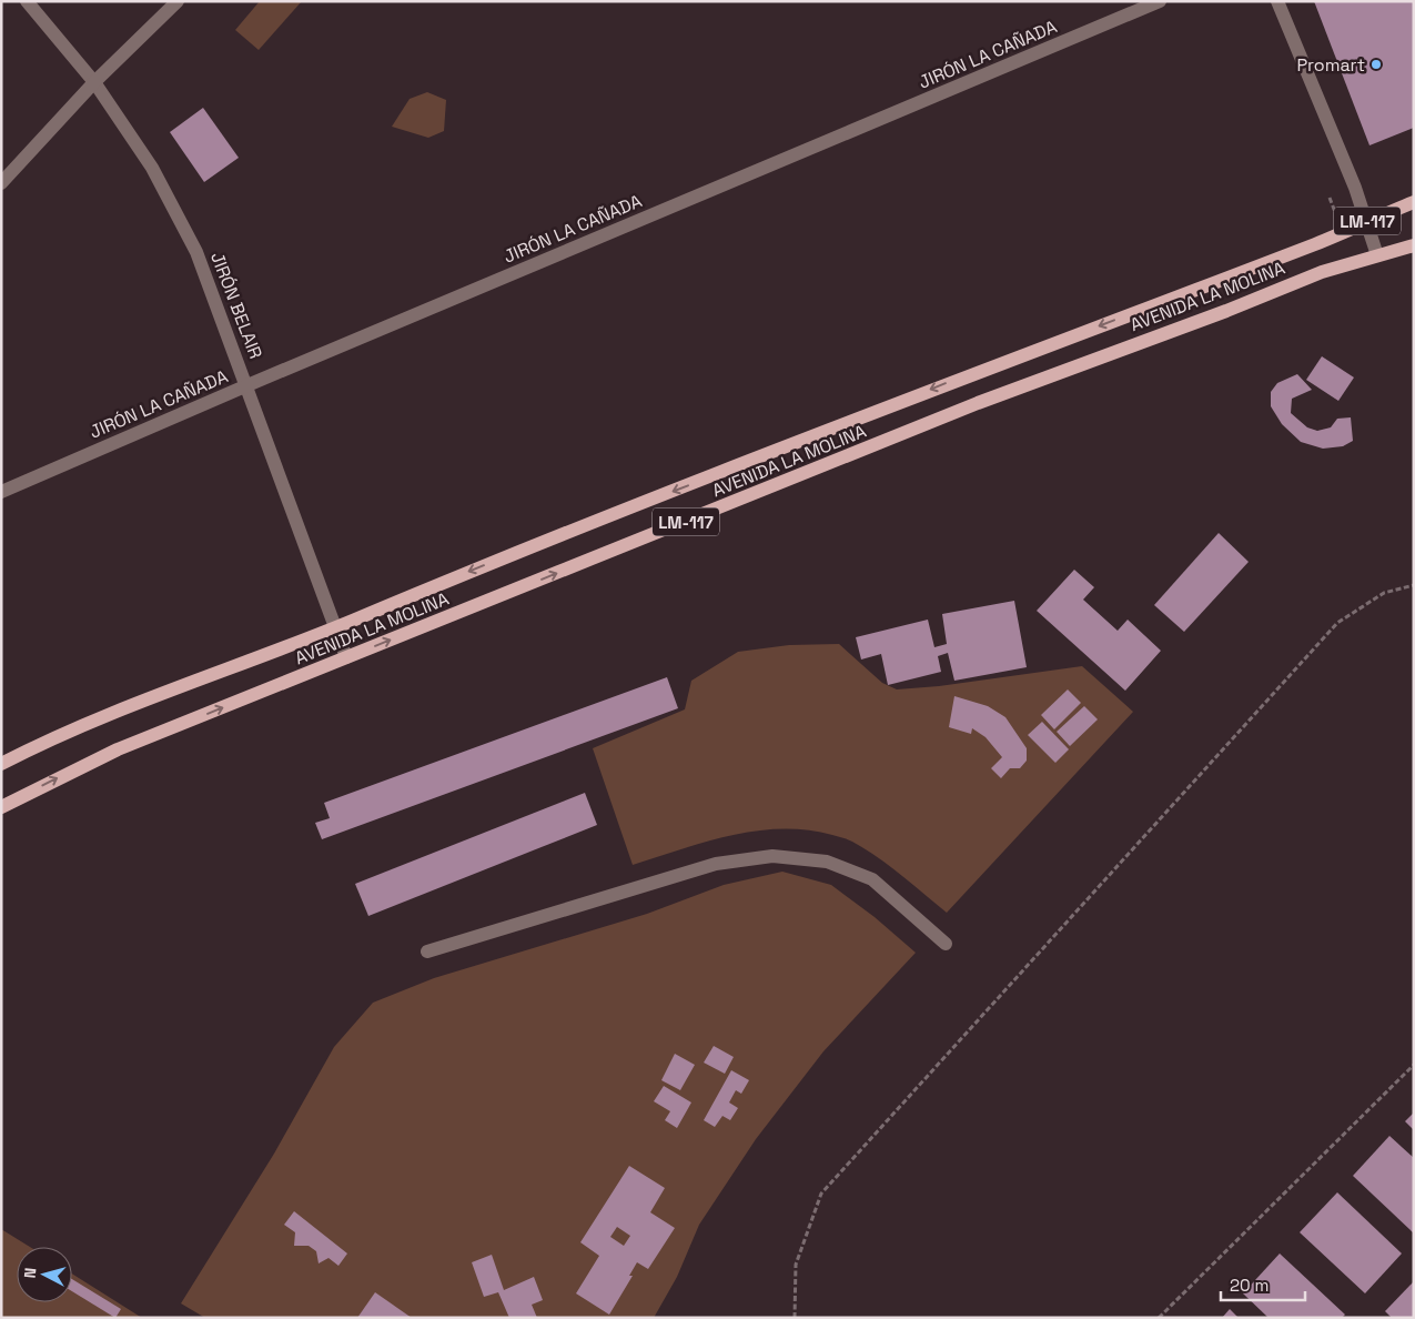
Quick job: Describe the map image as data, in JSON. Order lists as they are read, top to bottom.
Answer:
{
  "streets": {
    "main road": ["LM-117", "AVENIDA LA MOLINA"],
    "street": ["JIRÓN LA CAÑADA", "JIRÓN BELAIR"]
  },
  "crossings": [
    ["JIRÓN LA CAÑADA", "JIRÓN BELAIR"],
    ["AVENIDA LA MOLINA", "JIRÓN BELAIR"]
  ],
  "places": ["Promart"],
  "scale_bar": "20 m",
  "north": "left"
}
